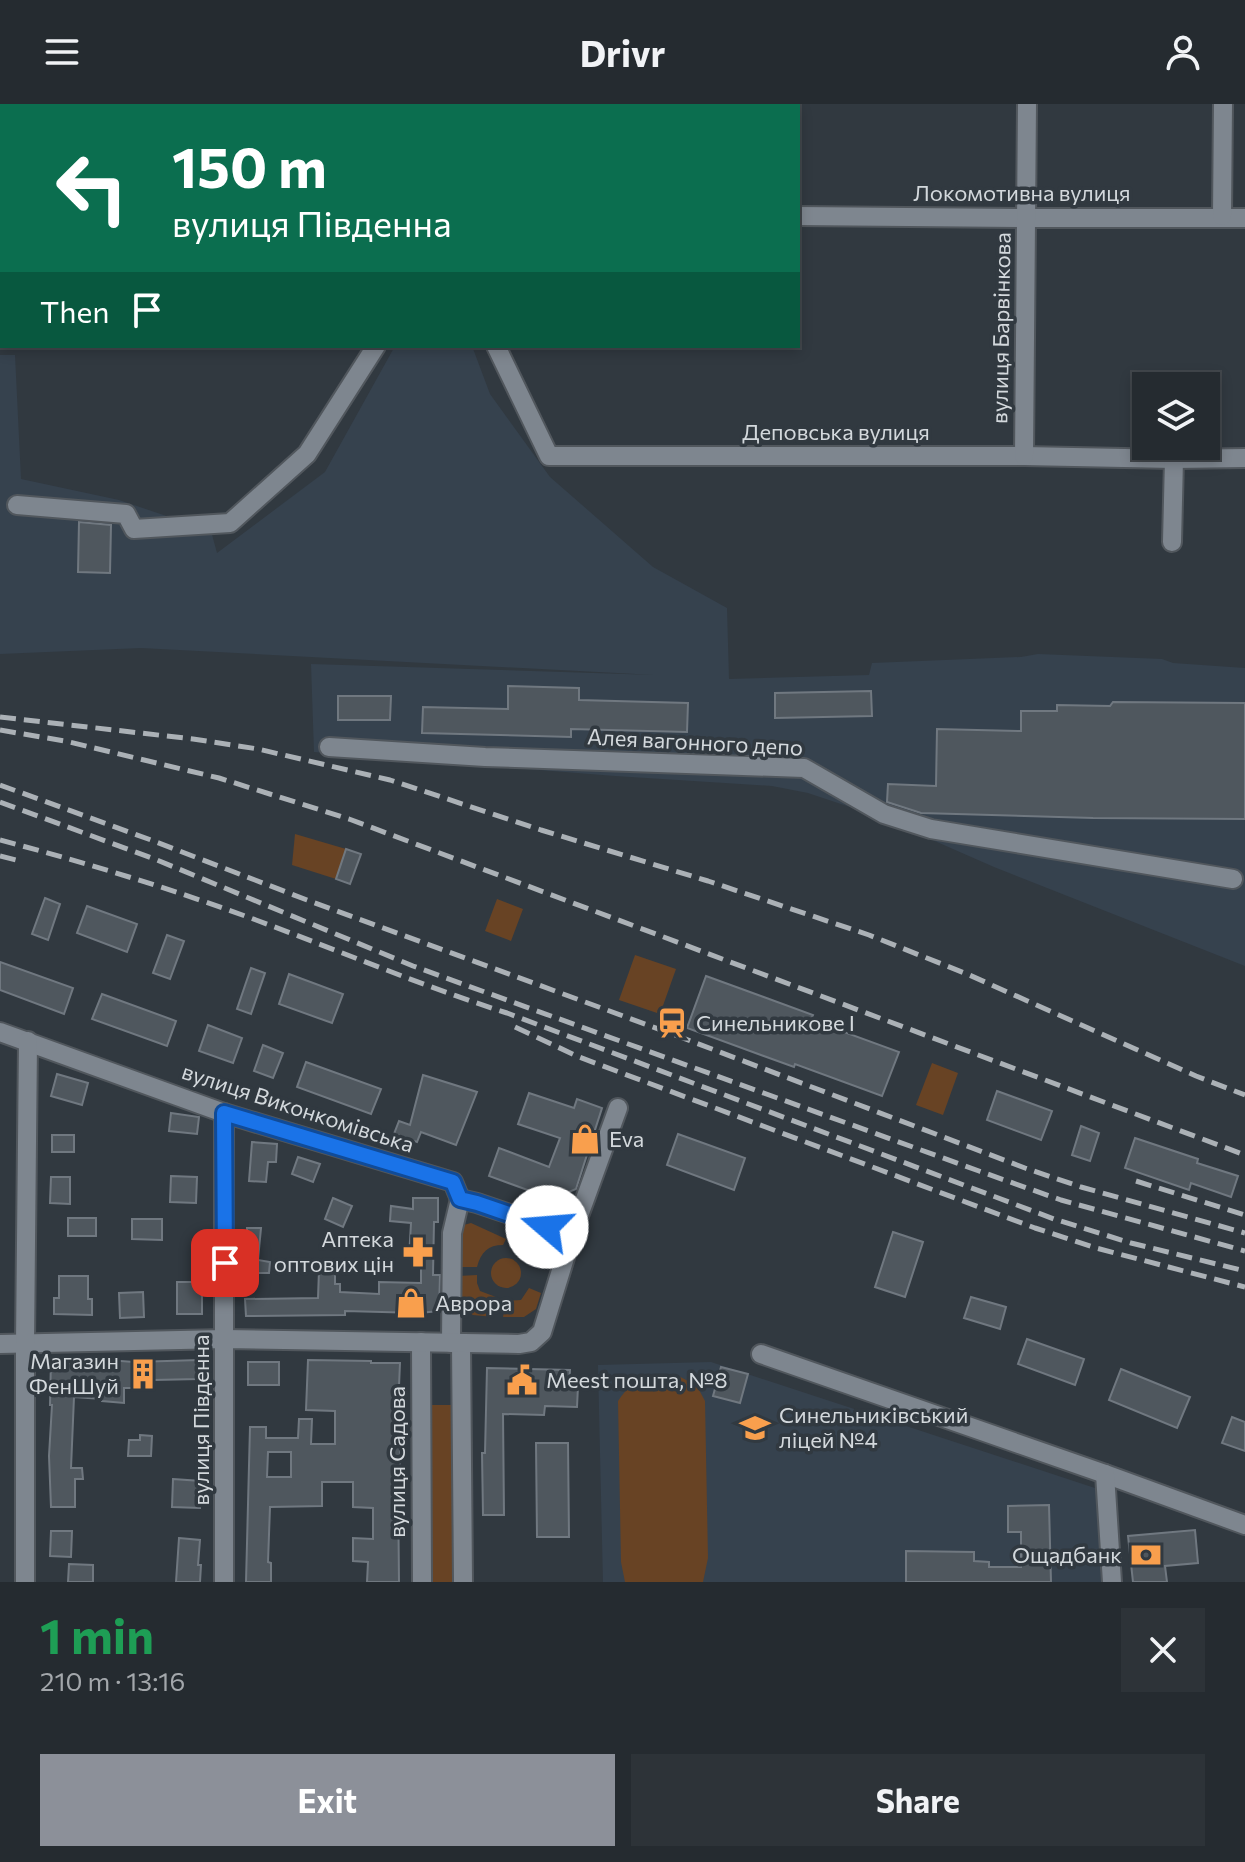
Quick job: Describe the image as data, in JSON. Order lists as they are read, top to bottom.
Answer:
{
  "streets": {
    "street": [
      "Локомотивна вулиця",
      "вулиця Барвінкова",
      "Деповська вулиця",
      "Алея вагонного депо",
      "вулиця Виконкомівська",
      "вулиця Південна",
      "вулиця Садова"
    ]
  },
  "crossings": [
    ["Локомотивна вулиця", "вулиця Барвінкова"],
    ["вулиця Барвінкова", "Деповська вулиця"],
    ["вулиця Виконкомівська", "вулиця Південна"]
  ],
  "places": {
    "station": ["Синельникове І"],
    "shop": ["Eva", "Аврора"],
    "pharmacy": ["Аптека оптових цін"],
    "building": ["Магазин ФенШуй"],
    "public building": ["Meest пошта, №8"],
    "school or university": ["Синельниківський ліцей №4"],
    "bank": ["Ощадбанк"]
  },
  "page": {
    "header": "Drivr",
    "turn": ["150 m", "вулиця Південна"],
    "then": "Then",
    "heading": ["1 min", "210 m · 13:16"],
    "buttons": ["Exit", "Share"]
  }
}
